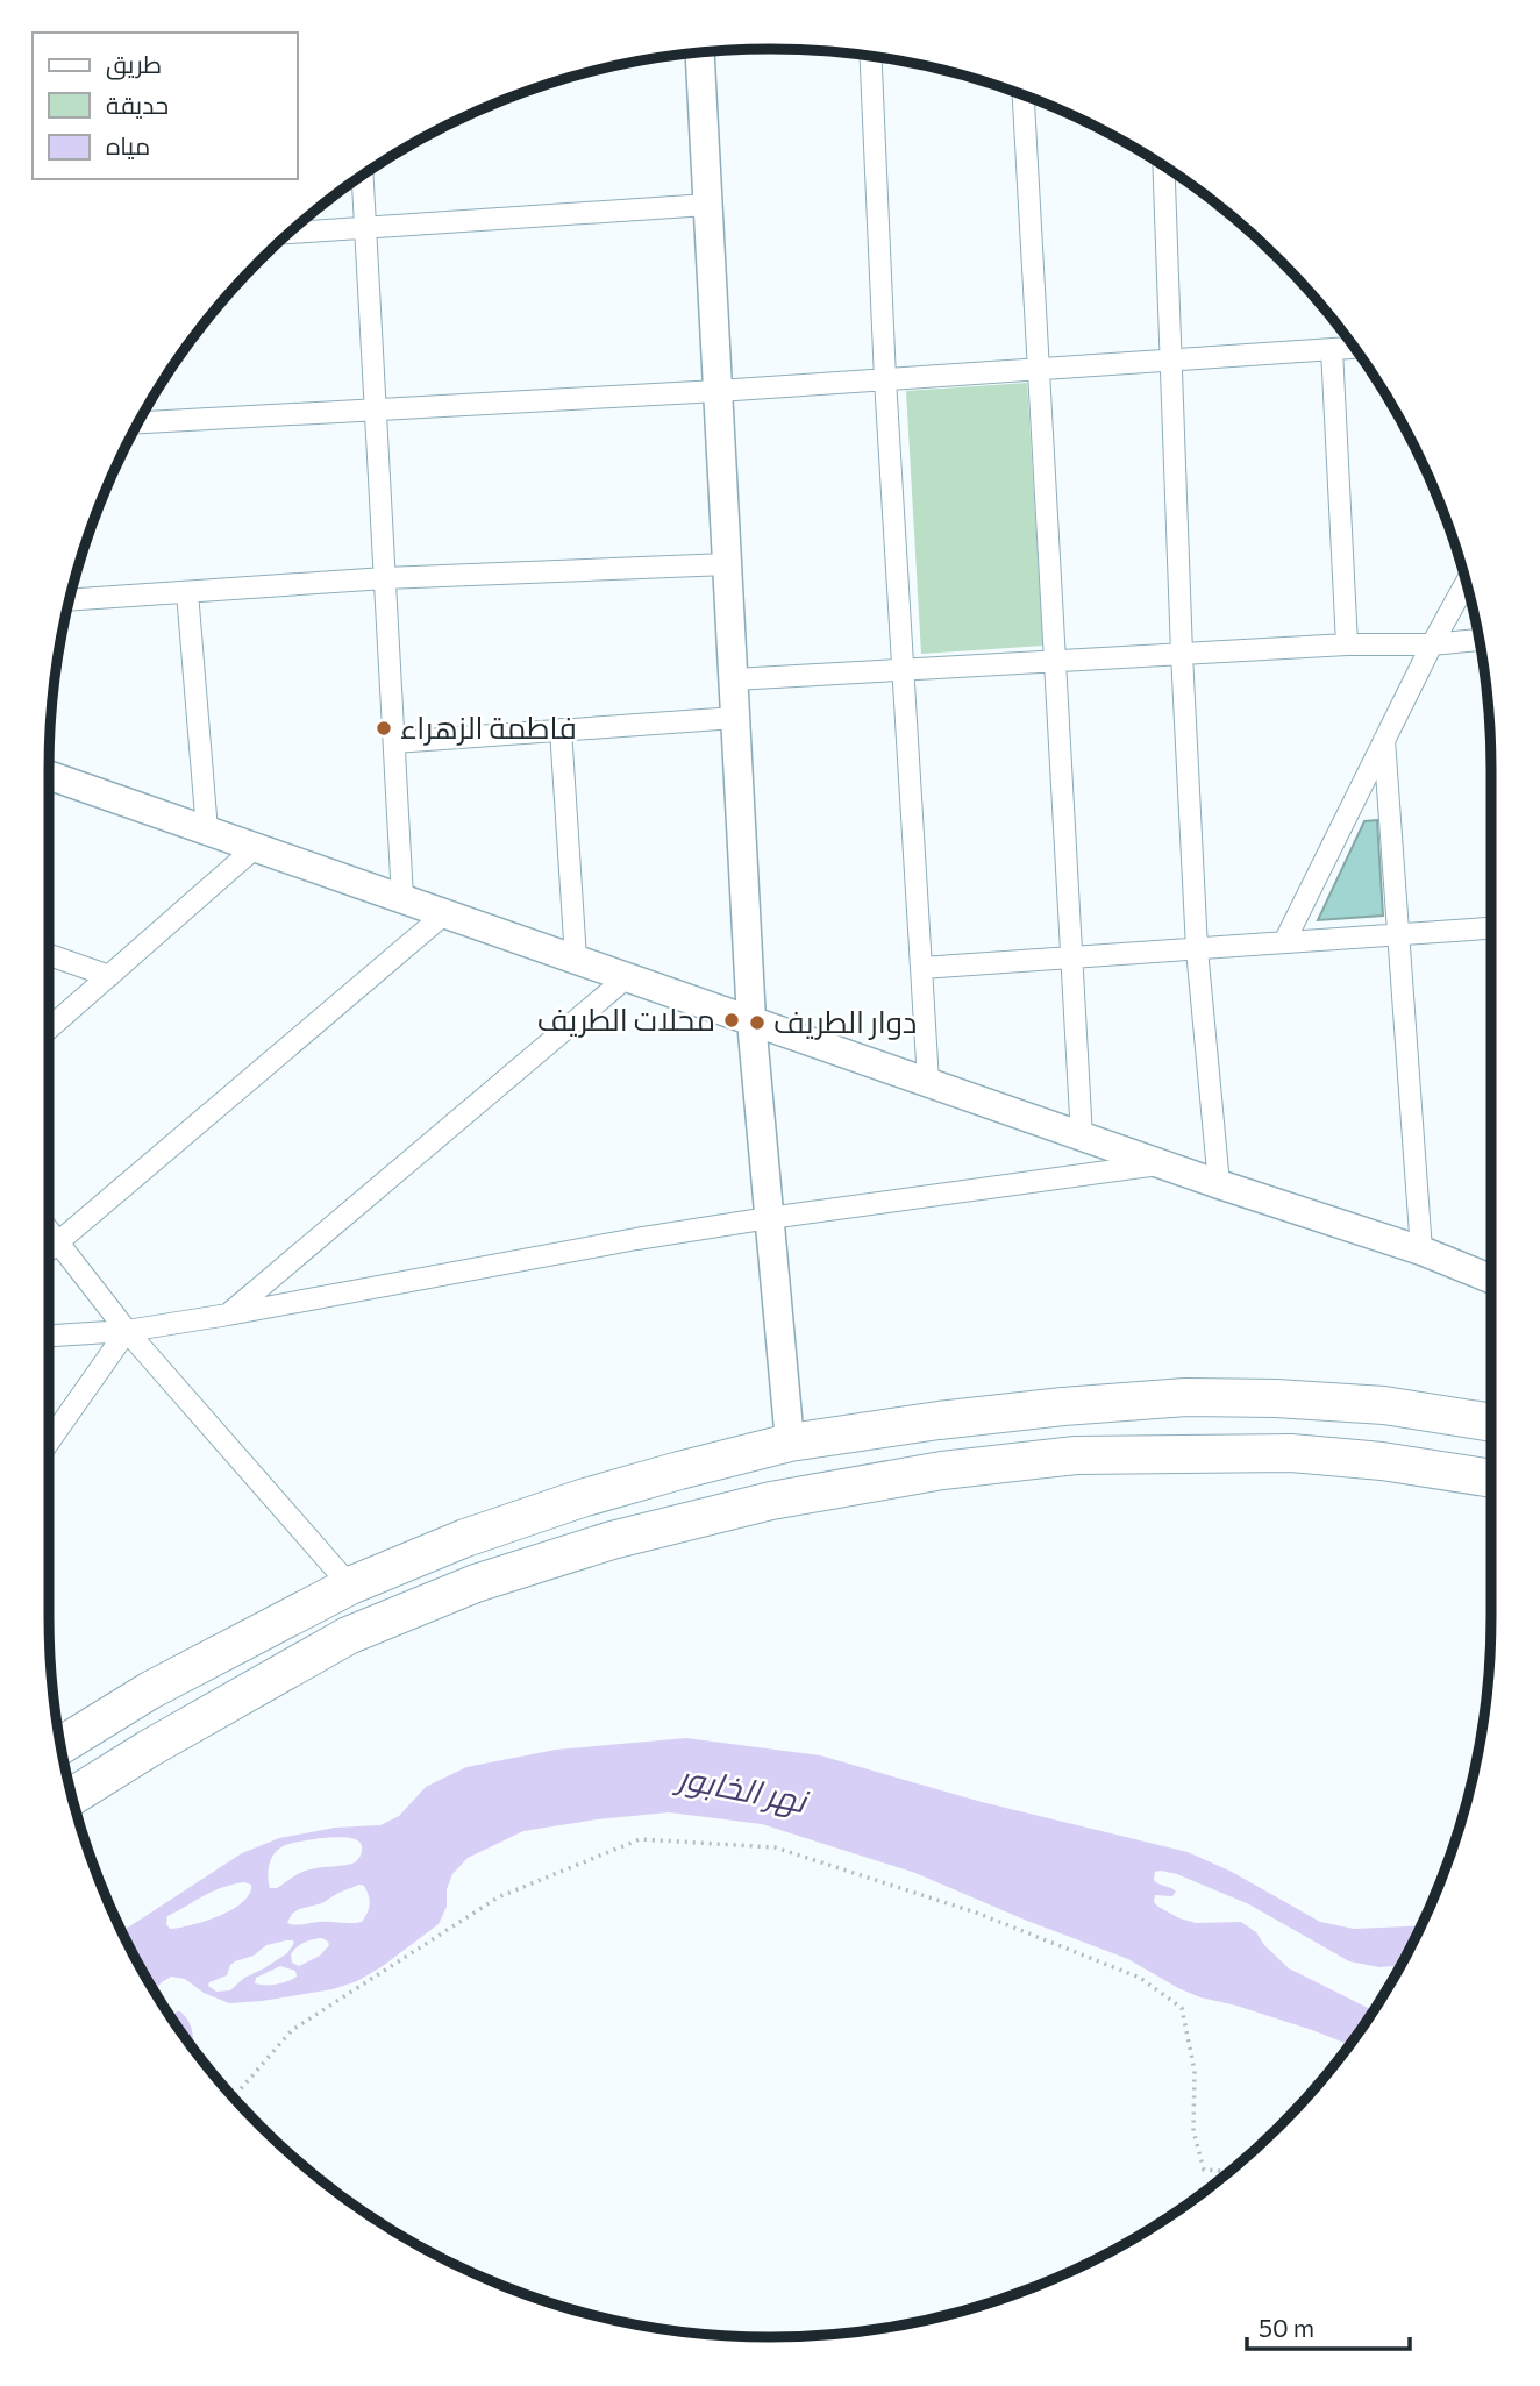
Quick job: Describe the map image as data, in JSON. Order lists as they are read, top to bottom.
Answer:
{
  "water": ["نهر الخابور"],
  "places": ["فاطمة الزهراء", "محلات الطريف", "دوار الطريف"],
  "legend": ["طريق", "حديقة", "مياه"],
  "scale_bar": "50 m"
}
